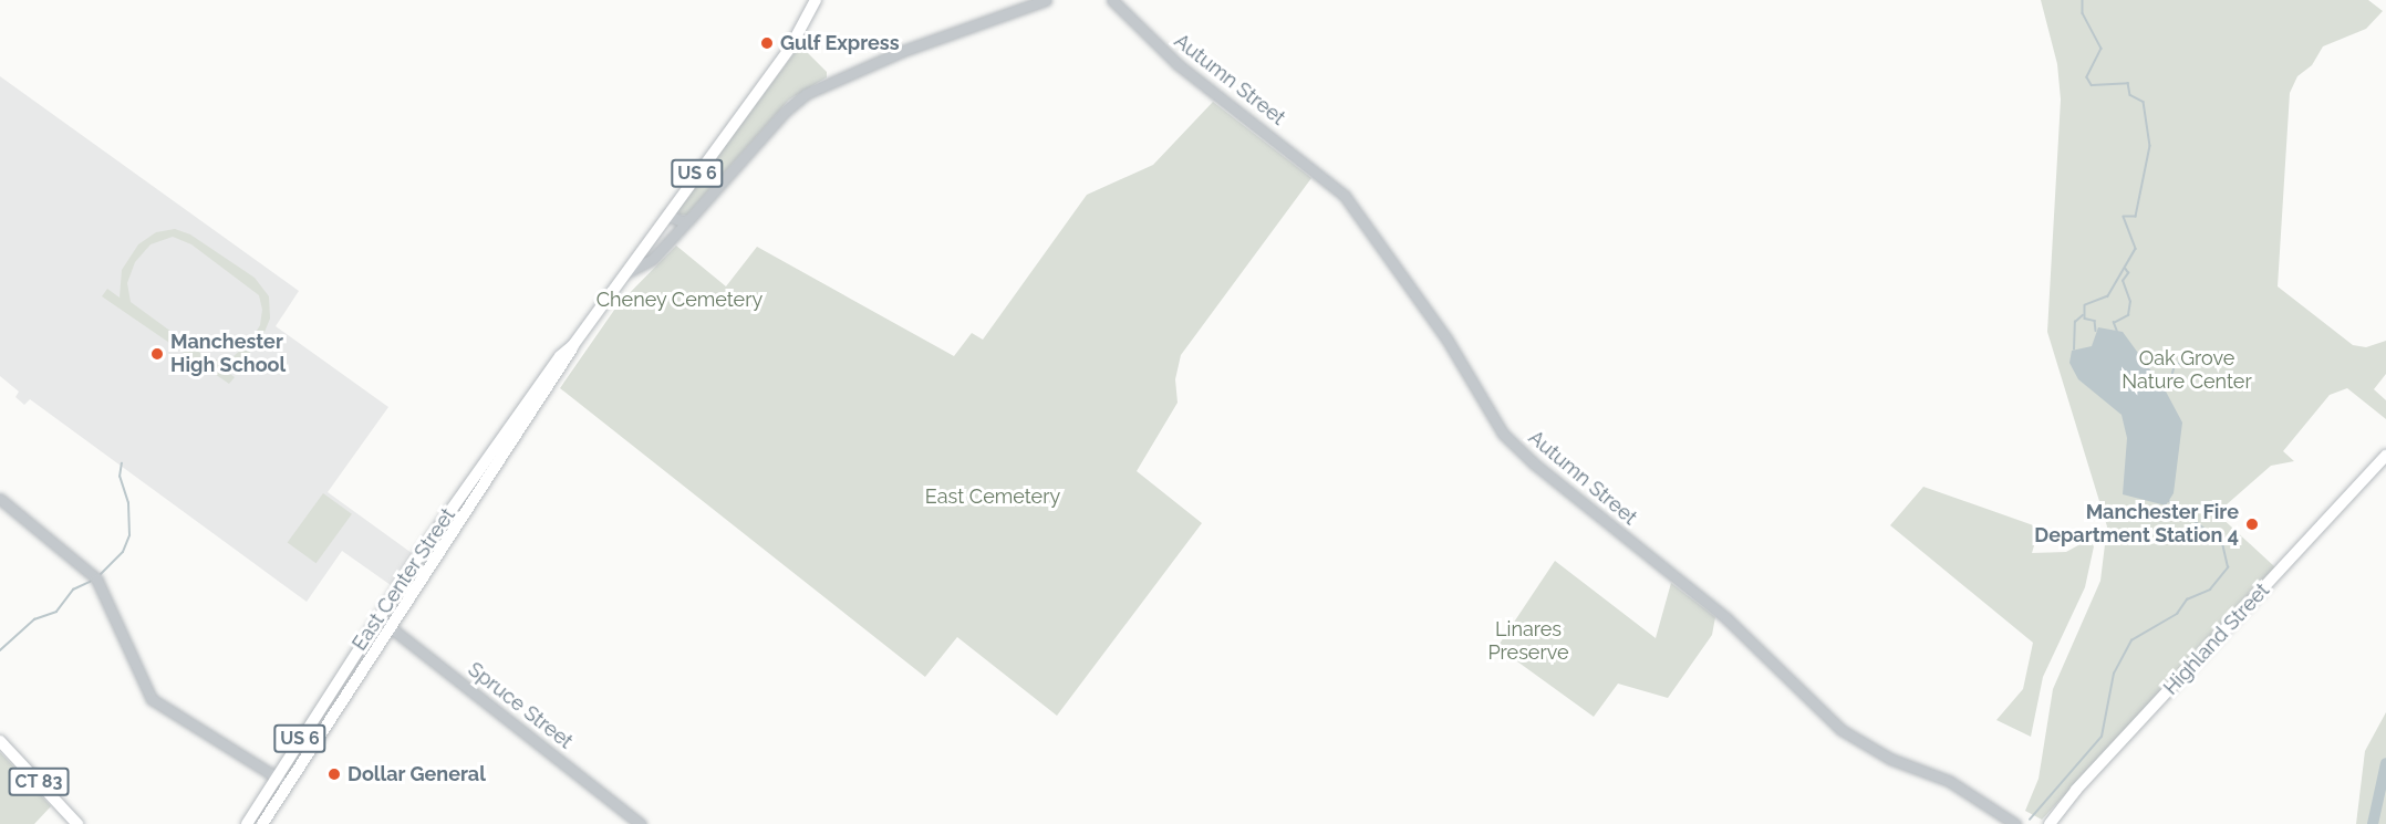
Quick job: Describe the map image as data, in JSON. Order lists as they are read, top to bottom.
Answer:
{
  "streets": {
    "main road": [
      "US 6",
      "East Center Street",
      "Highland Street",
      "CT 83"
    ],
    "street": ["Autumn Street", "Spruce Street"]
  },
  "crossings": [
    ["East Center Street", "Spruce Street"]
  ],
  "parks": [
    "Cheney Cemetery",
    "Oak Grove Nature Center",
    "East Cemetery",
    "Linares Preserve"
  ],
  "places": [
    "Gulf Express",
    "Manchester High School",
    "Manchester Fire Department Station 4",
    "Dollar General"
  ]
}
